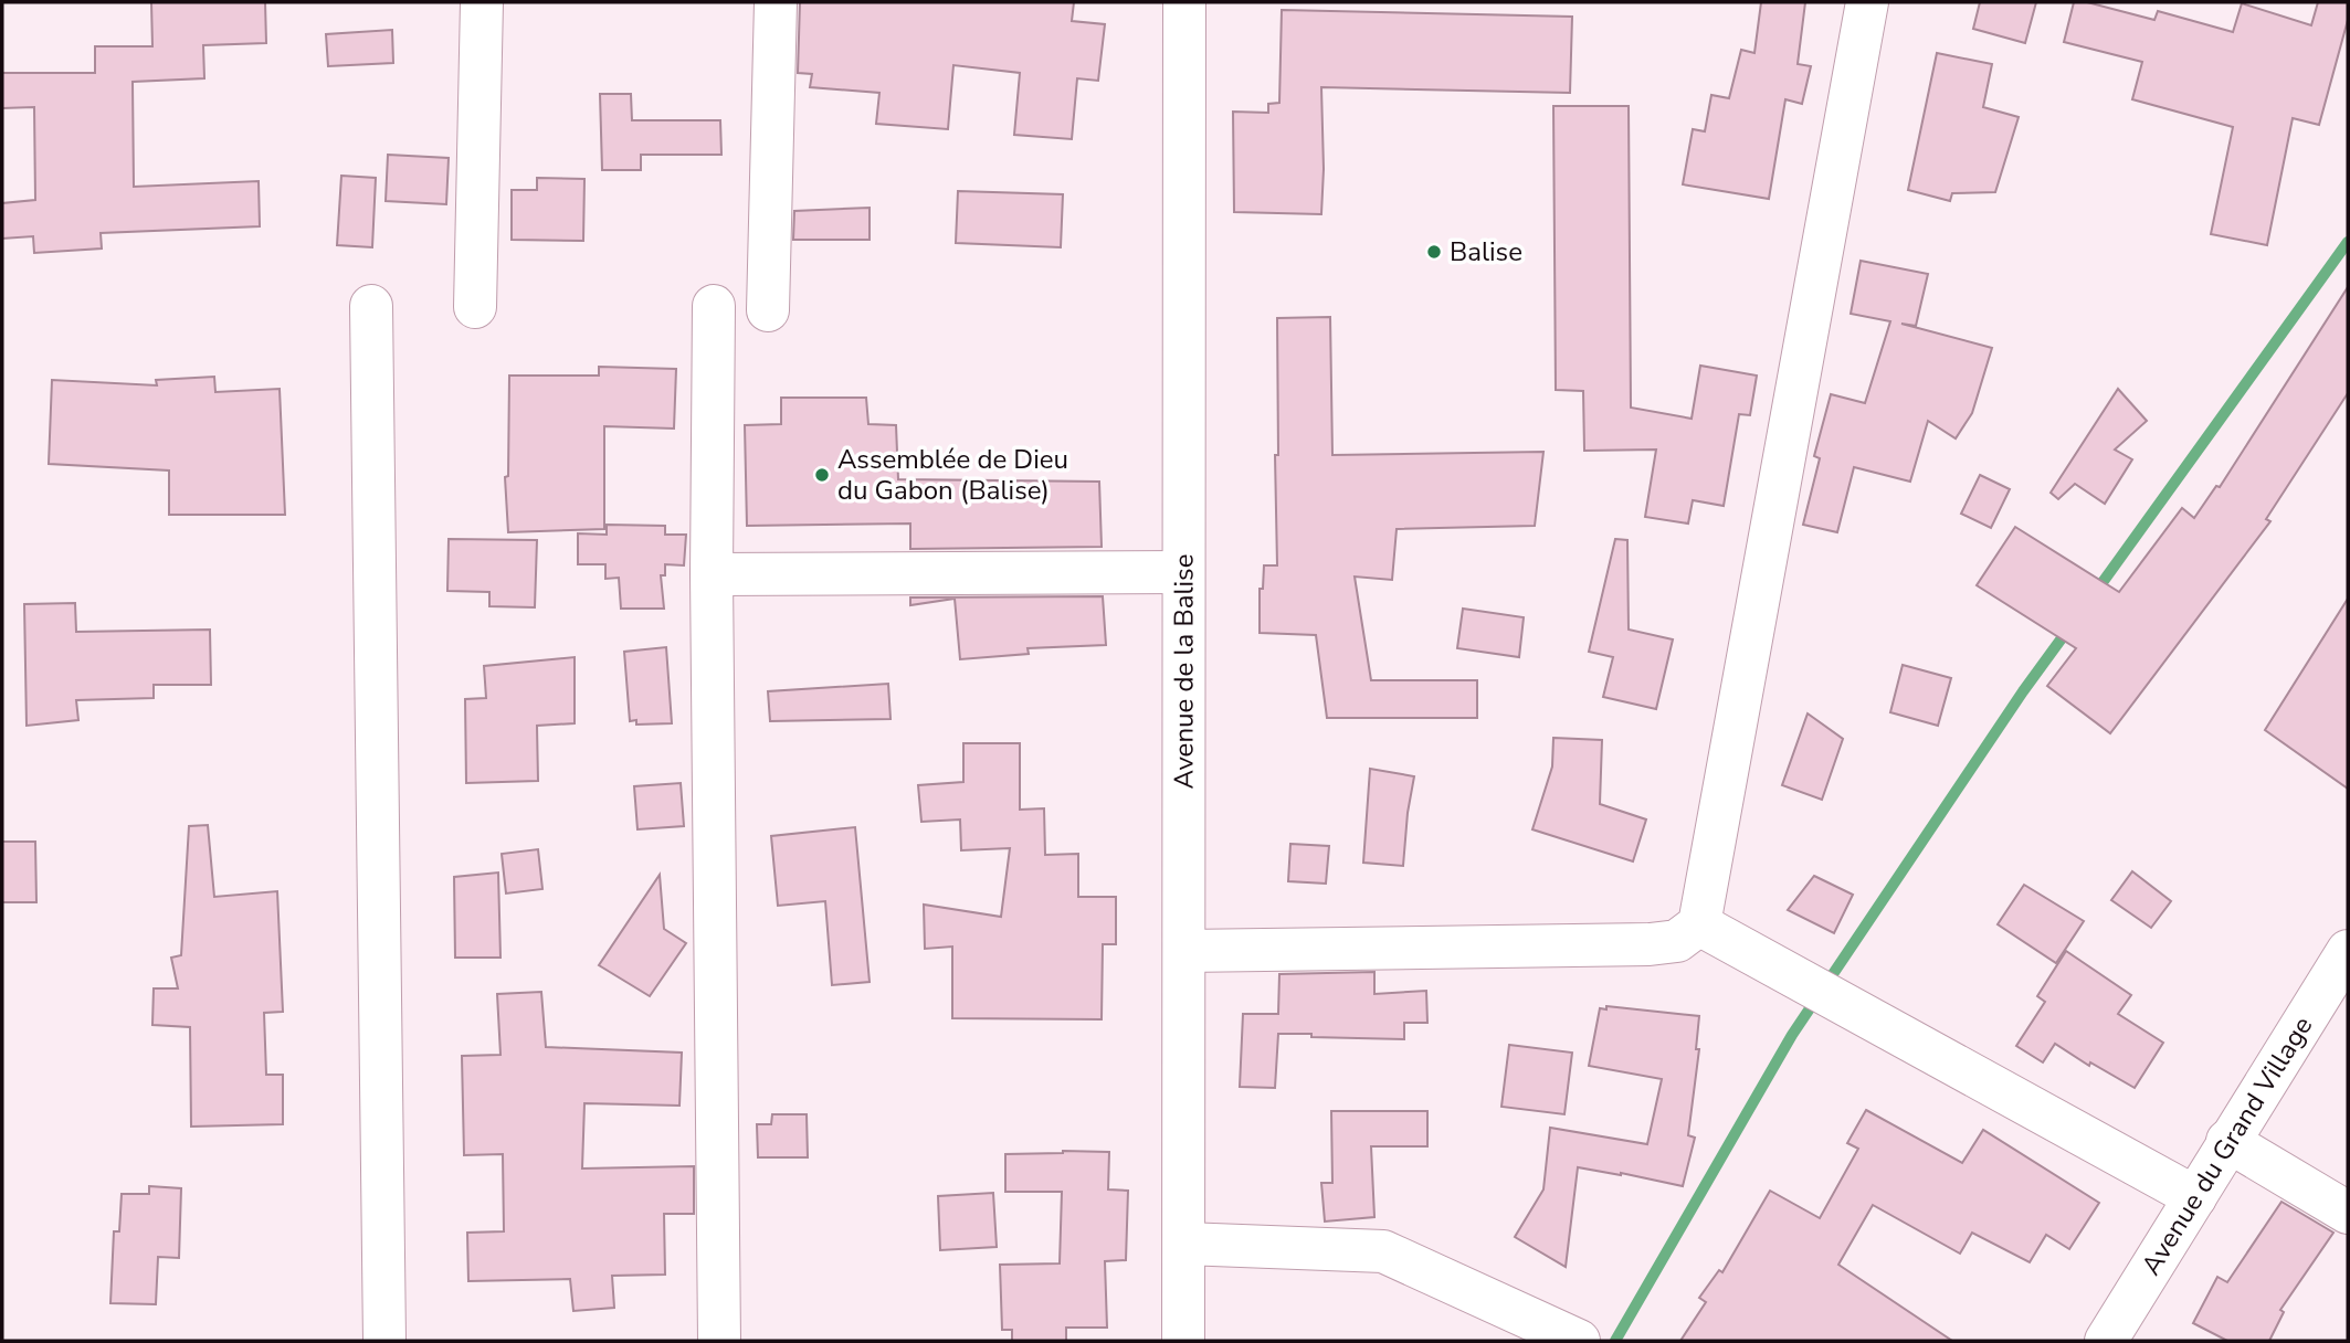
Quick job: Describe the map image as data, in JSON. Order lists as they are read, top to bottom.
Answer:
{
  "streets": {
    "street": ["Avenue de la Balise", "Avenue du Grand Village"]
  },
  "places": ["Balise", "Assemblée de Dieu du Gabon (Balise)"]
}
